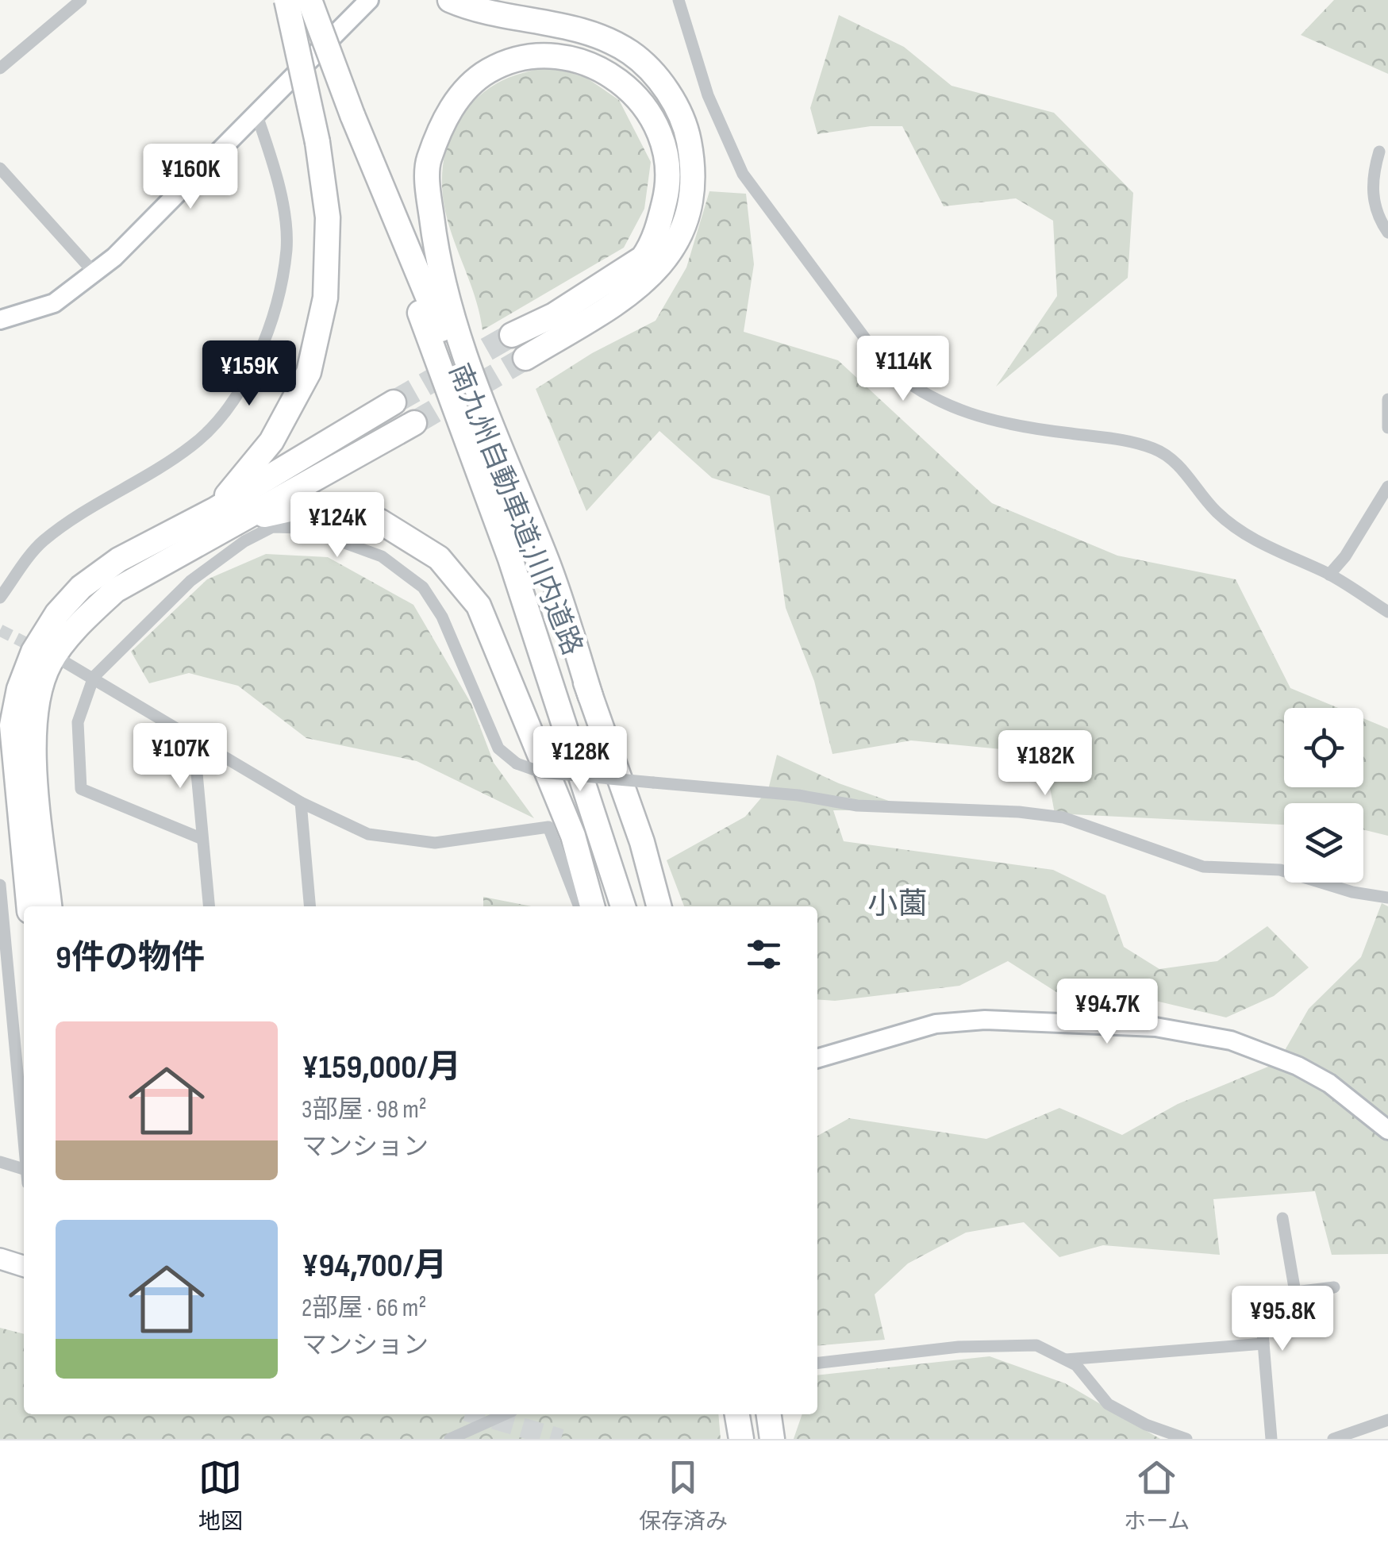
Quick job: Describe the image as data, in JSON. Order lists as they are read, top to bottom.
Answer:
{
  "streets": {
    "highway": ["南九州自動車道;川内道路"]
  },
  "districts": ["小薗"],
  "page": {
    "price": [
      "¥160K",
      "¥114K",
      "¥159K",
      "¥124K",
      "¥107K",
      "¥128K",
      "¥182K",
      "¥94.7K",
      "¥95.8K"
    ],
    "heading": "9件の物件",
    "list": [
      {
        "name": "¥159,000/月",
        "note": "3部屋 · 98 m² · マンション"
      },
      {
        "name": "¥94,700/月",
        "note": "2部屋 · 66 m² · マンション"
      }
    ],
    "tabs": ["地図", "保存済み", "ホーム"]
  }
}
